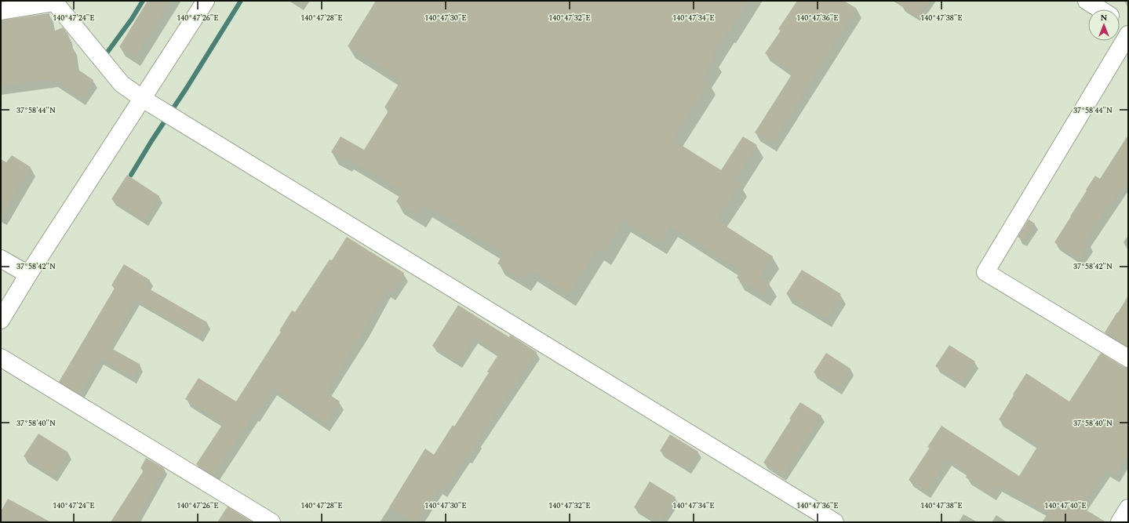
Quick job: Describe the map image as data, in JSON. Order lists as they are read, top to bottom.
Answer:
{
  "north": "top",
  "coordinates": [
    "140°47'24\"E",
    "140°47'26\"E",
    "140°47'28\"E",
    "140°47'30\"E",
    "140°47'32\"E",
    "140°47'34\"E",
    "140°47'36\"E",
    "140°47'38\"E",
    "37°58'44\"N",
    "37°58'42\"N",
    "37°58'40\"N",
    "140°47'40\"E"
  ]
}
